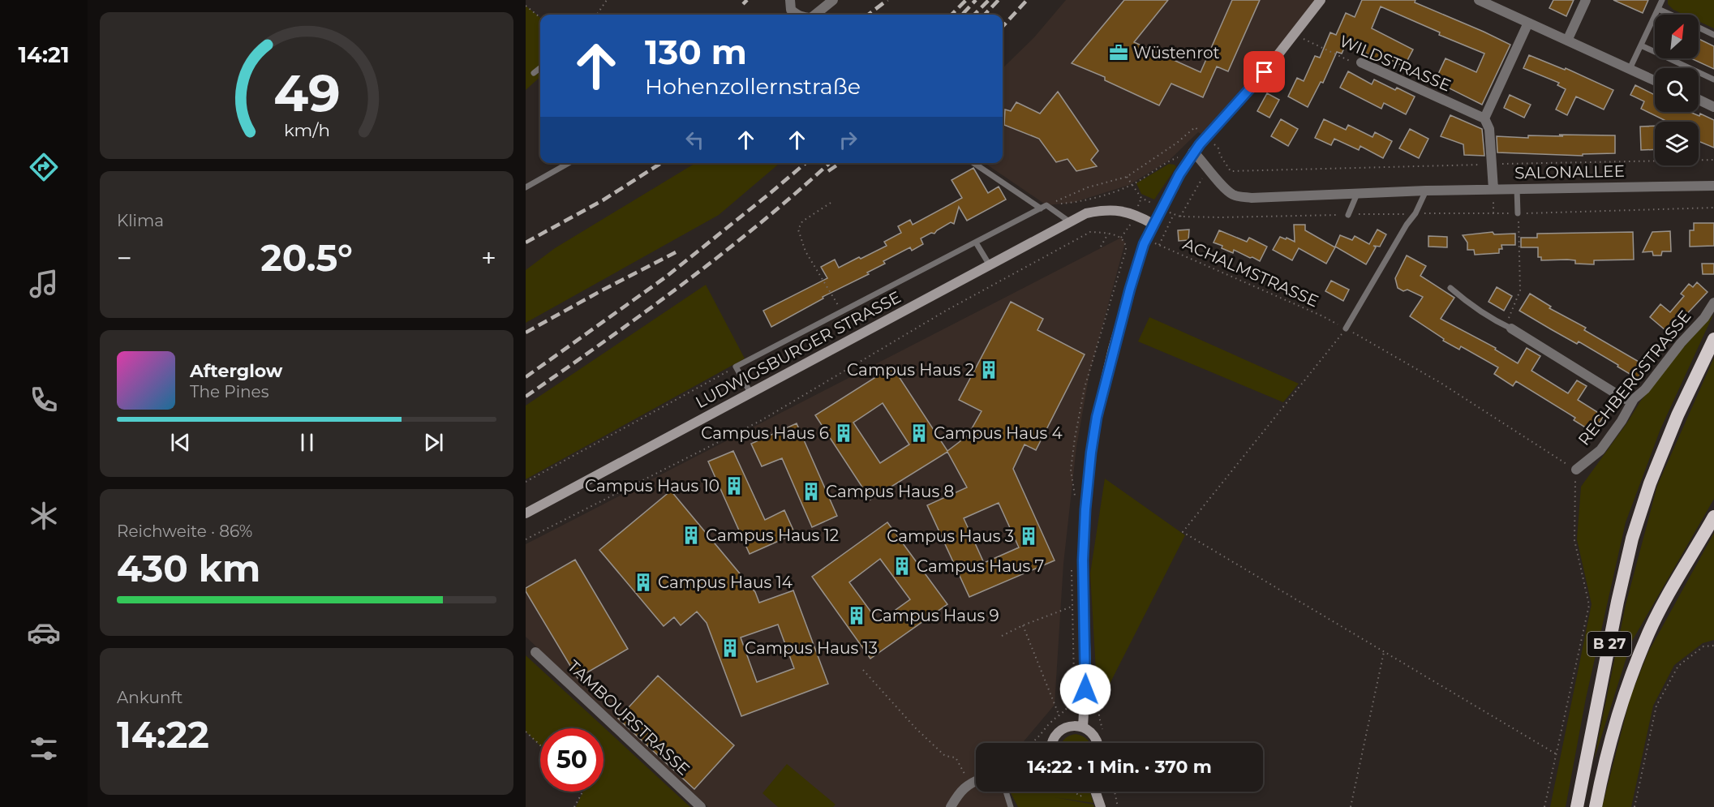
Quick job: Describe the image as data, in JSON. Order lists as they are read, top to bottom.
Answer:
{
  "streets": {
    "highway": ["B 27"],
    "main road": ["LUDWIGSBURGER STRASSE"],
    "street": [
      "WILDSTRASSE",
      "SALONALLEE",
      "RECHBERGSTRASSE",
      "TAMBOURSTRASSE"
    ],
    "path": ["ACHALMSTRASSE"]
  },
  "crossings": [
    ["ACHALMSTRASSE", "RECHBERGSTRASSE"]
  ],
  "places": {
    "office": ["Wüstenrot"],
    "building": [
      "Campus Haus 2",
      "Campus Haus 6",
      "Campus Haus 4",
      "Campus Haus 10",
      "Campus Haus 8",
      "Campus Haus 12",
      "Campus Haus 3",
      "Campus Haus 7",
      "Campus Haus 14",
      "Campus Haus 9",
      "Campus Haus 13"
    ]
  },
  "north": "top right",
  "page": {
    "tabs": "14:21",
    "turn": ["130 m", "Hohenzollernstraße"],
    "tile": [
      "Klima",
      ["Reichweite · 86%", "430 km"],
      ["Ankunft", "14:22"]
    ],
    "heat": ["−", "20.5°", "+"],
    "song": ["Afterglow", "The Pines"],
    "limit": "50",
    "trip": "14:22 · 1 Min. · 370 m",
    "gauge": ["49", "km/h"]
  }
}
